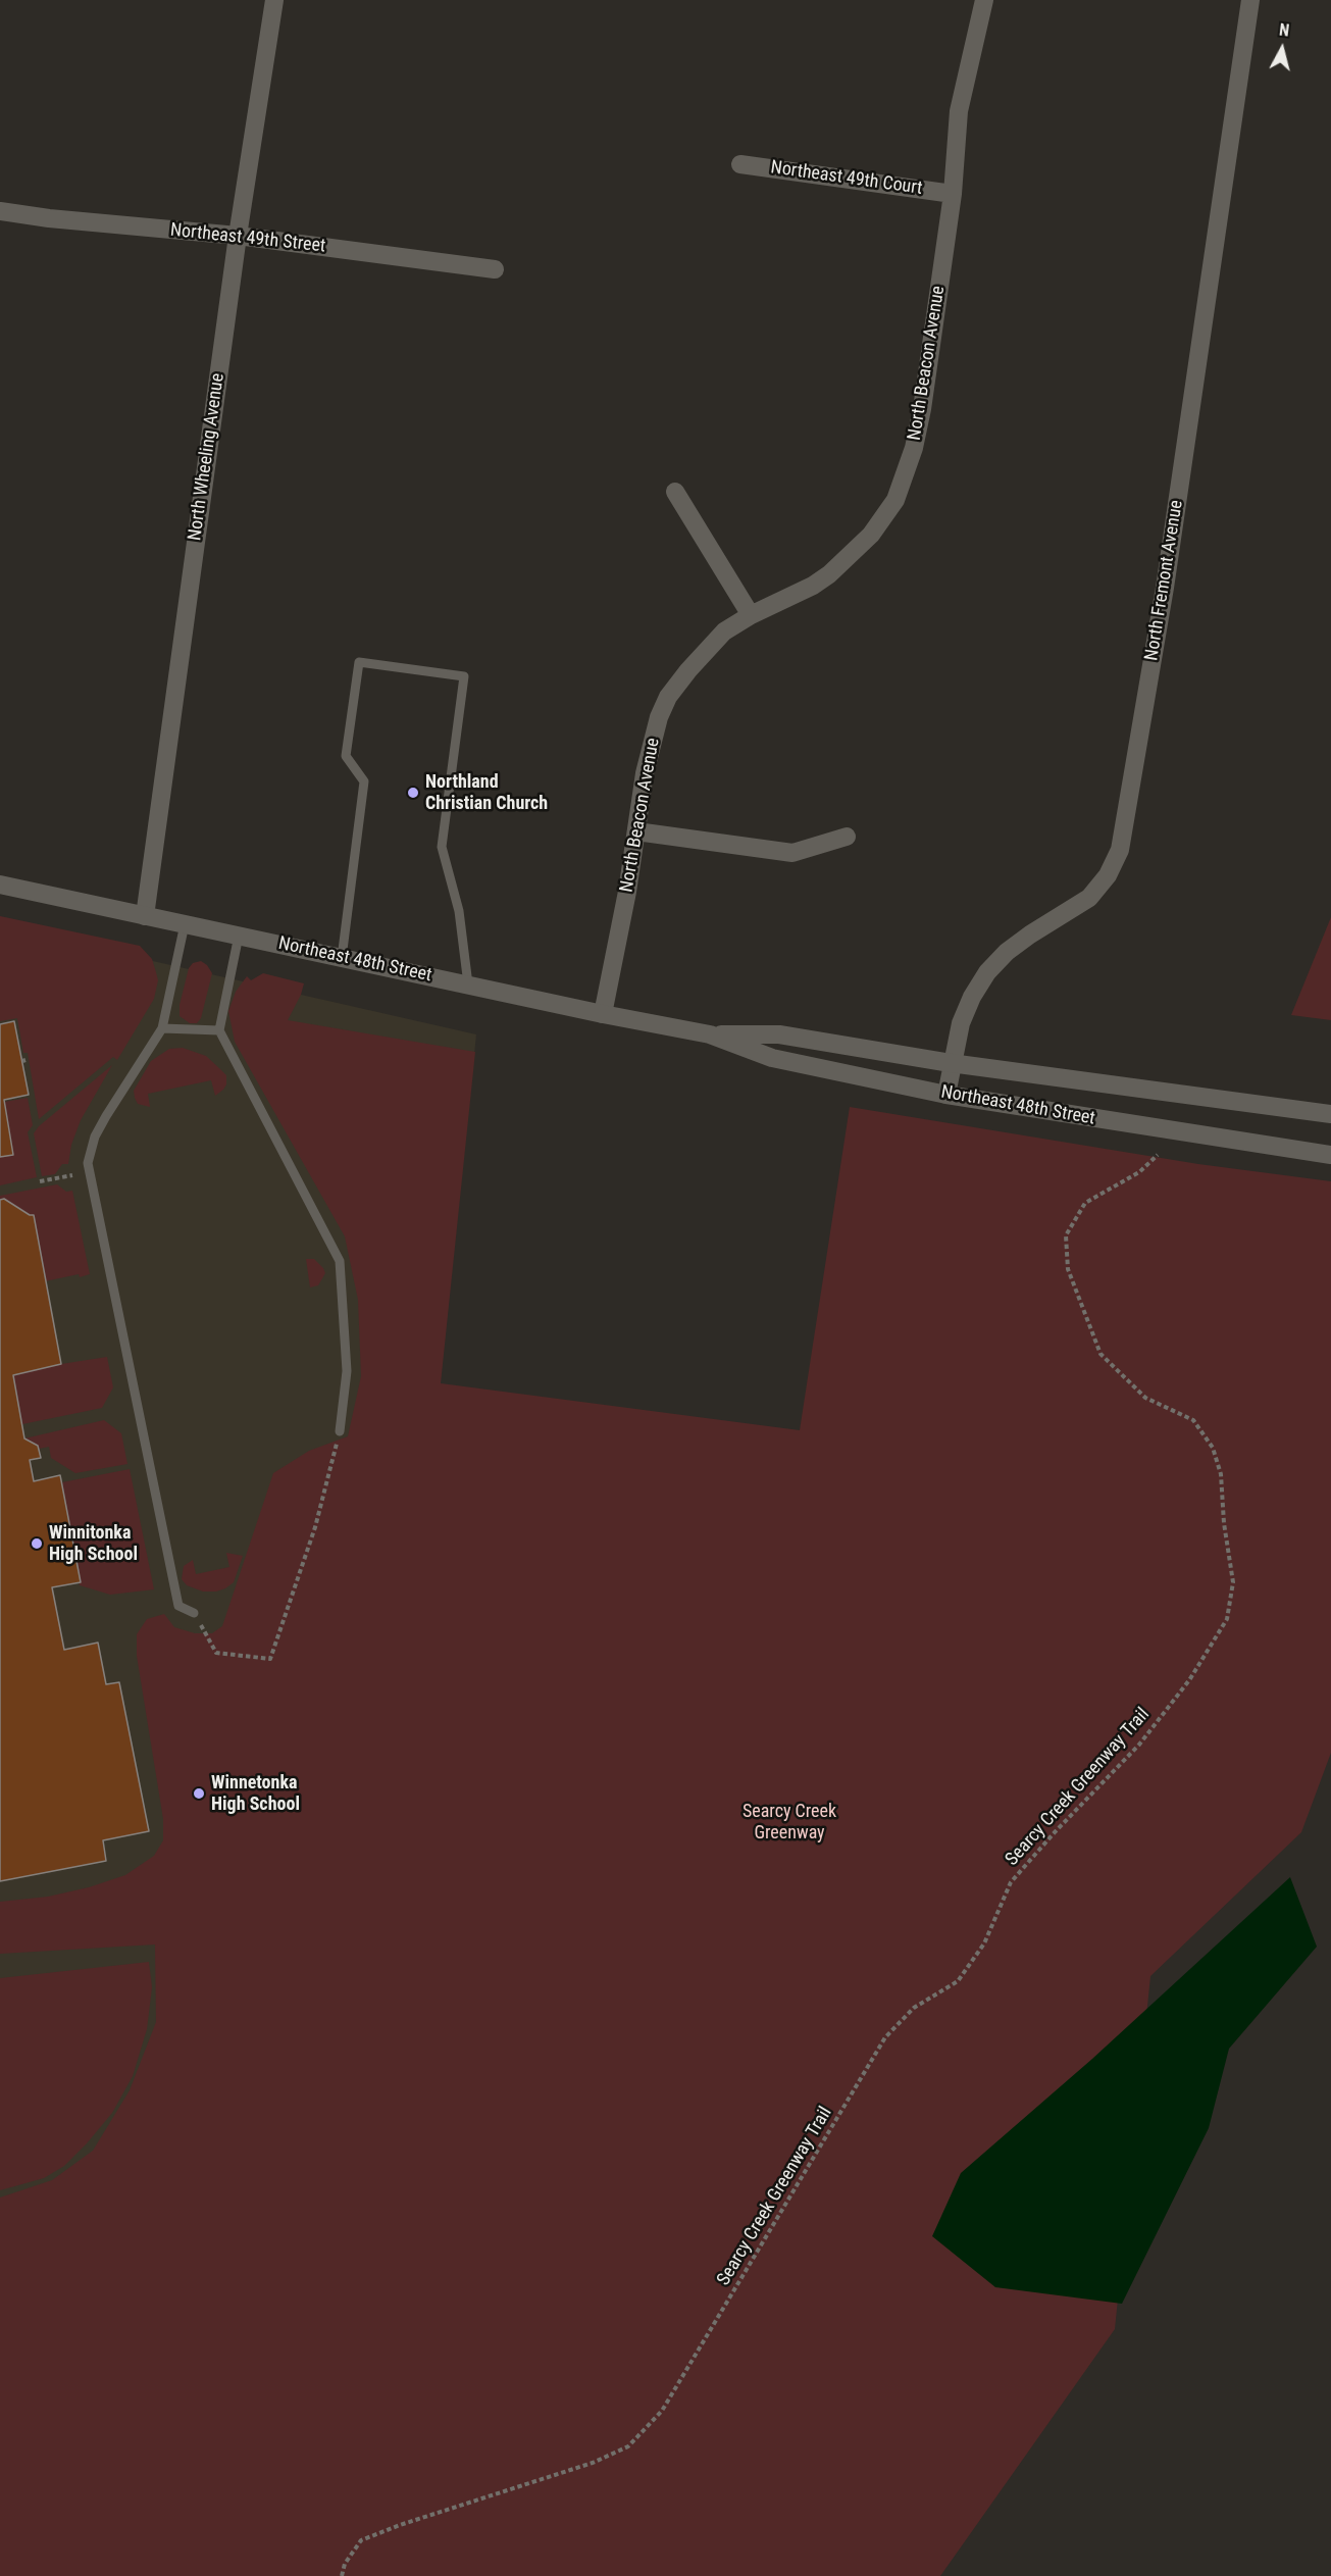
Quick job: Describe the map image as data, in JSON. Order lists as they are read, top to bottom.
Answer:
{
  "streets": {
    "street": [
      "Northeast 49th Court",
      "Northeast 49th Street",
      "North Beacon Avenue",
      "North Wheeling Avenue",
      "North Fremont Avenue",
      "Northeast 48th Street"
    ],
    "path": ["Searcy Creek Greenway Trail"]
  },
  "crossings": [
    ["Northeast 49th Court", "North Beacon Avenue"],
    ["Northeast 49th Street", "North Wheeling Avenue"],
    ["North Beacon Avenue", "Northeast 48th Street"],
    ["North Wheeling Avenue", "Northeast 48th Street"],
    ["North Fremont Avenue", "Northeast 48th Street"]
  ],
  "parks": ["Searcy Creek Greenway"],
  "places": ["Northland Christian Church", "Winnitonka High School", "Winnetonka High School"],
  "north": "top"
}
